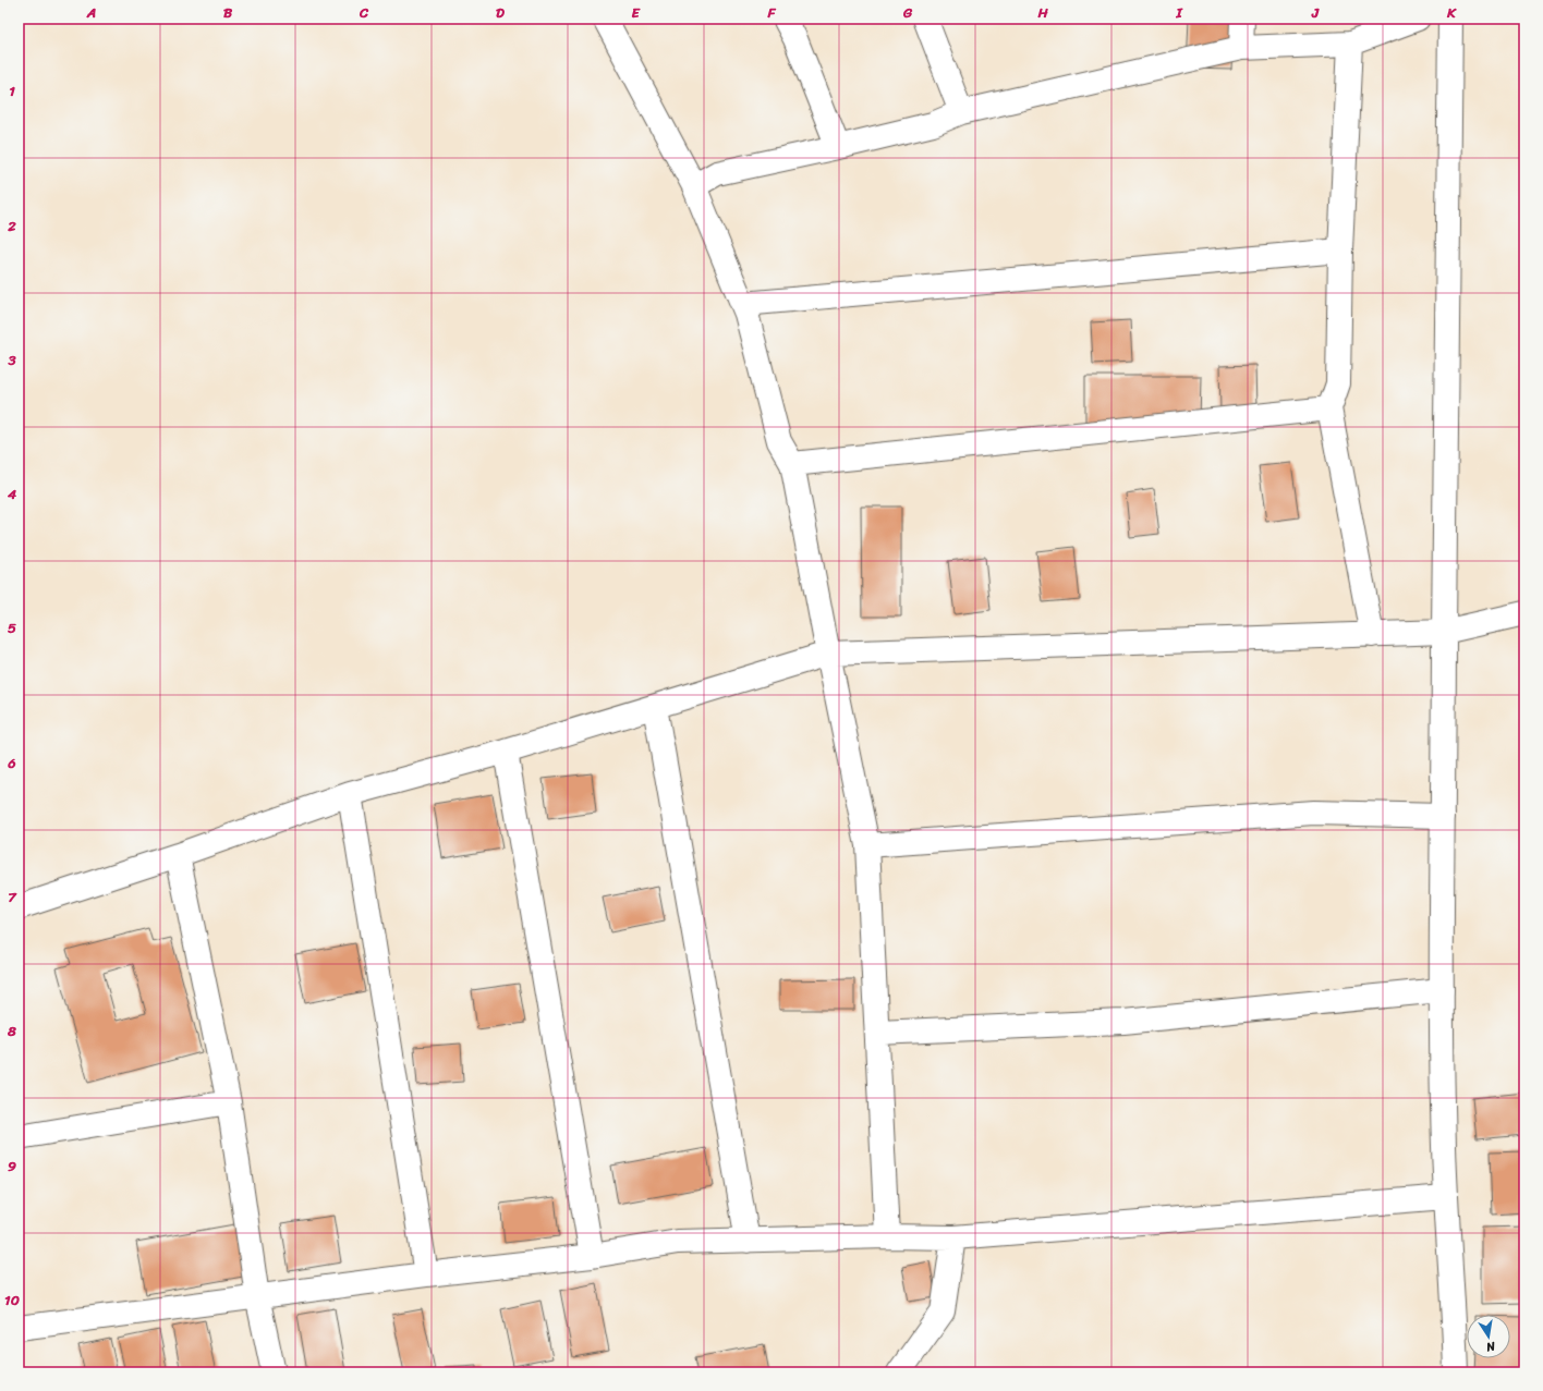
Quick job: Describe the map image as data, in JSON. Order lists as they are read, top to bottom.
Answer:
{
  "north": "bottom",
  "grid": {
    "columns": [
      "A",
      "B",
      "C",
      "D",
      "E",
      "F",
      "G",
      "H",
      "I",
      "J",
      "K"
    ],
    "rows": [
      "1",
      "2",
      "3",
      "4",
      "5",
      "6",
      "7",
      "8",
      "9",
      "10"
    ]
  }
}
